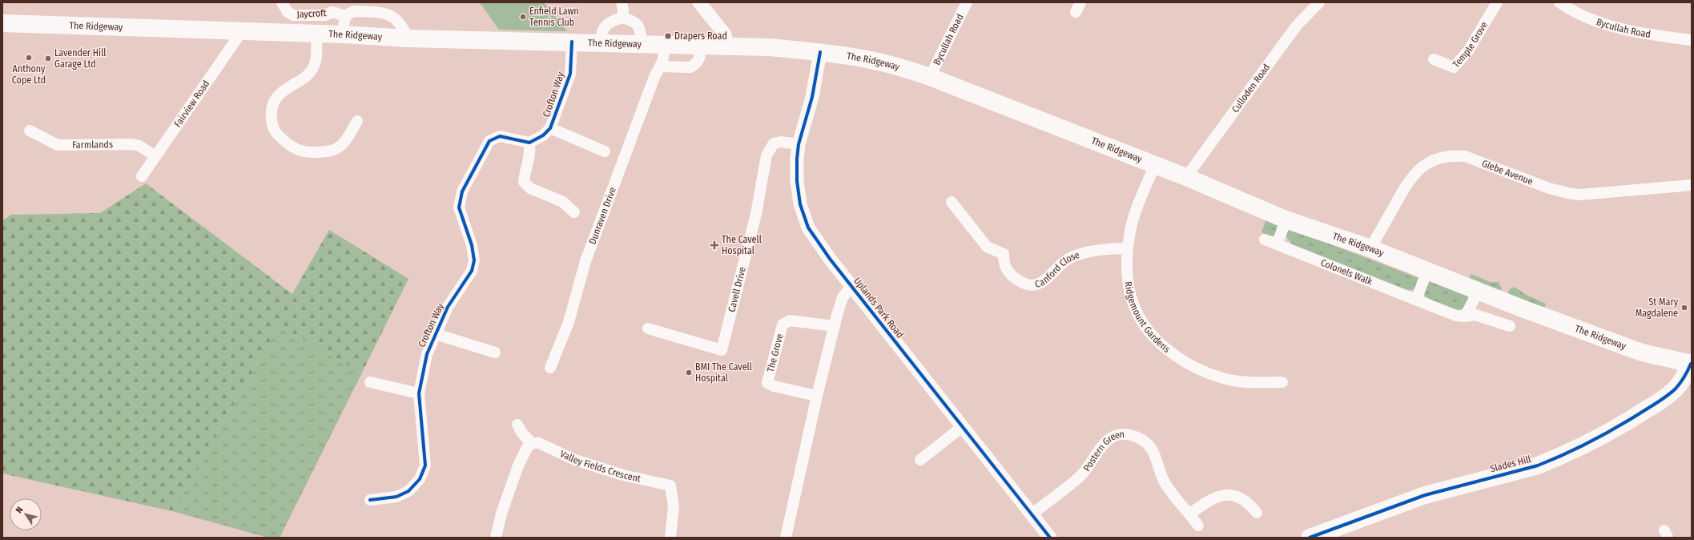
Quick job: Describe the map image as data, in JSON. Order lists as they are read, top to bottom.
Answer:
{
  "streets": {
    "main road": ["The Ridgeway", "Slades Hill"],
    "street": [
      "Jaycroft",
      "Bycullah Road",
      "Temple Grove",
      "Culloden Road",
      "Crofton Way",
      "Fairview Road",
      "Farmlands",
      "Glebe Avenue",
      "Dunraven Drive",
      "Canford Close",
      "Colonels Walk",
      "Cavell Drive",
      "Uplands Park Road",
      "Ridgemount Gardens",
      "The Grove",
      "Postern Green",
      "Valley Fields Crescent"
    ]
  },
  "crossings": [
    ["The Ridgeway", "Bycullah Road"],
    ["The Ridgeway", "Culloden Road"],
    ["The Ridgeway", "Crofton Way"],
    ["The Ridgeway", "Fairview Road"],
    ["The Ridgeway", "Glebe Avenue"],
    ["The Ridgeway", "Dunraven Drive"],
    ["The Ridgeway", "Uplands Park Road"],
    ["The Ridgeway", "Ridgemount Gardens"],
    ["The Ridgeway", "Slades Hill"],
    ["Fairview Road", "Farmlands"],
    ["Canford Close", "Ridgemount Gardens"],
    ["Cavell Drive", "Uplands Park Road"],
    ["Uplands Park Road", "Postern Green"]
  ],
  "places": {
    "other": [
      "Enfield Lawn Tennis Club",
      "Anthony Cope Ltd",
      "Lavender Hill Garage Ltd",
      "St Mary Magdalene",
      "BMI The Cavell Hospital"
    ],
    "transit": ["Drapers Road"],
    "health": ["The Cavell Hospital"]
  },
  "north": "top left"
}
